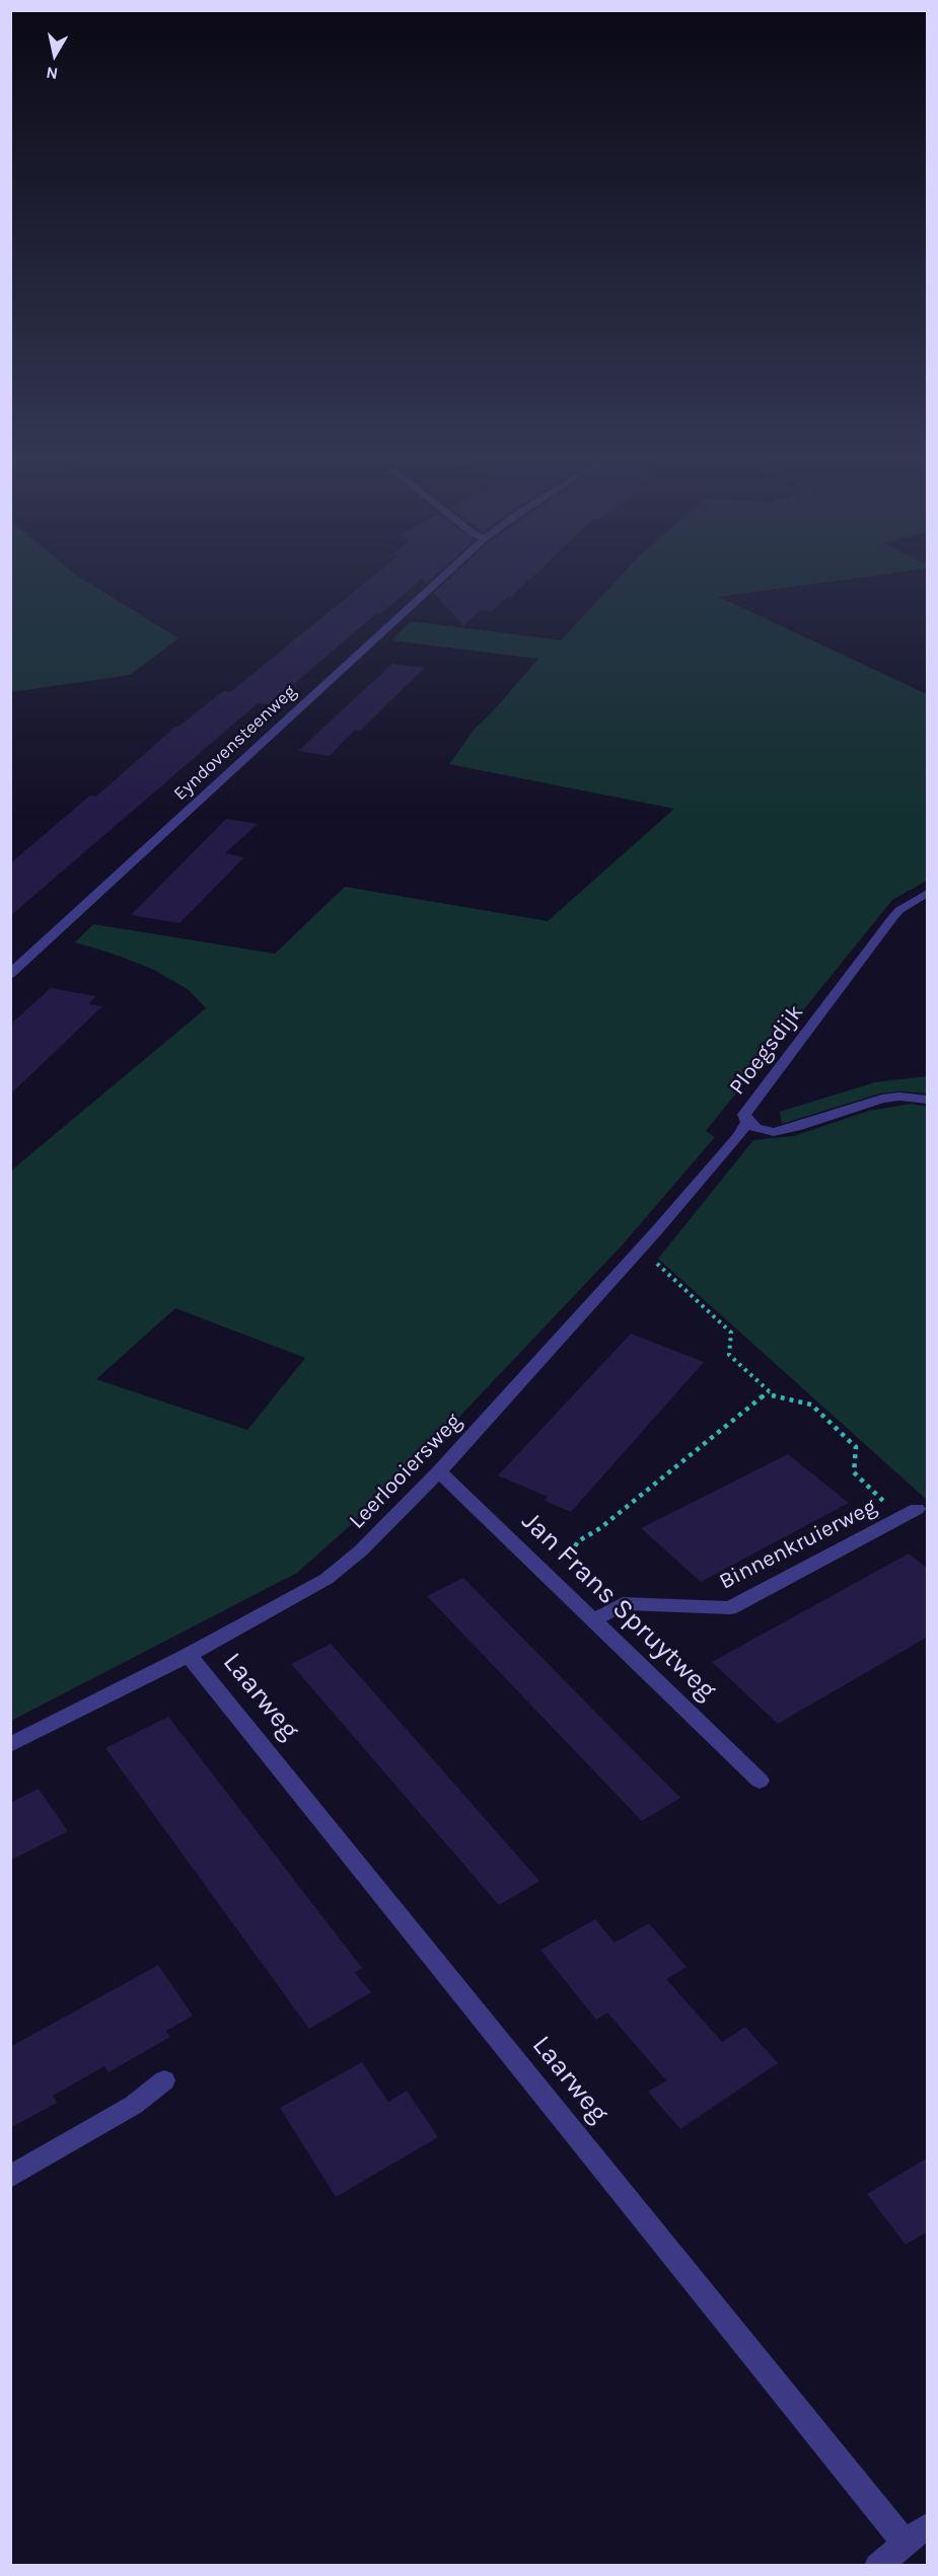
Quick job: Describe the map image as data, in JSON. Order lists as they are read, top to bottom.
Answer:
{
  "streets": {
    "street": [
      "Eyndovensteenweg",
      "Ploegsdijk",
      "Leerlooiersweg",
      "Binnenkruierweg",
      "Jan Frans Spruytweg",
      "Laarweg"
    ]
  },
  "crossings": [
    ["Ploegsdijk", "Leerlooiersweg"],
    ["Leerlooiersweg", "Jan Frans Spruytweg"],
    ["Leerlooiersweg", "Laarweg"],
    ["Binnenkruierweg", "Jan Frans Spruytweg"]
  ],
  "north": "bottom"
}
